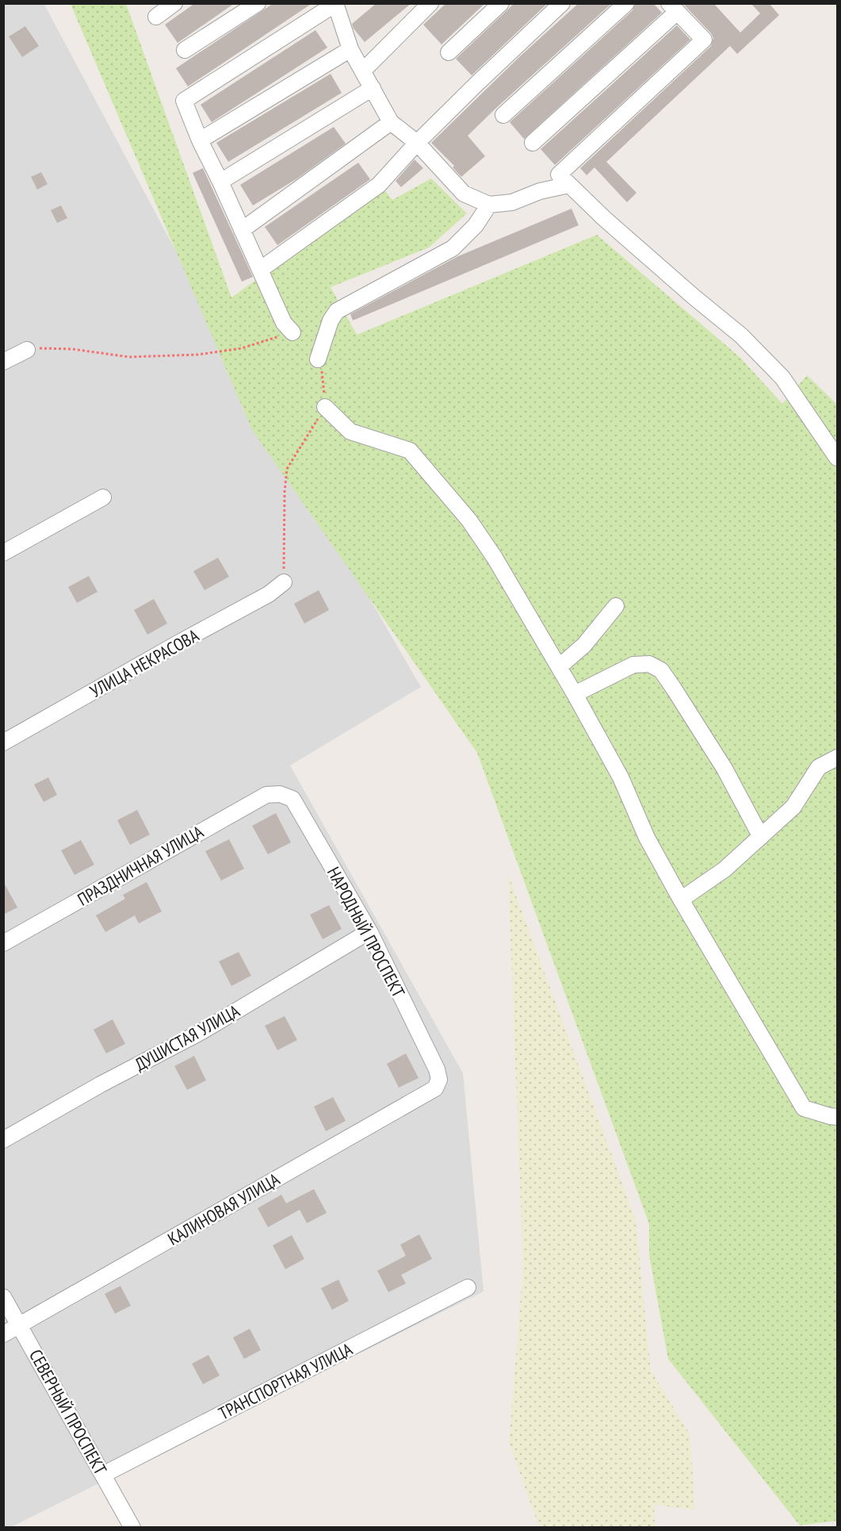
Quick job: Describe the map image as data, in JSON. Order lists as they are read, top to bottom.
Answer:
{
  "streets": {
    "street": [
      "УЛИЦА НЕКРАСОВА",
      "ПРАЗДНИЧНАЯ УЛИЦА",
      "НАРОДНЫЙ ПРОСПЕКТ",
      "ДУШИСТАЯ УЛИЦА",
      "КАЛИНОВАЯ УЛИЦА",
      "ТРАНСПОРТНАЯ УЛИЦА",
      "СЕВЕРНЫЙ ПРОСПЕКТ"
    ]
  },
  "crossings": [
    ["ПРАЗДНИЧНАЯ УЛИЦА", "НАРОДНЫЙ ПРОСПЕКТ"],
    ["НАРОДНЫЙ ПРОСПЕКТ", "ДУШИСТАЯ УЛИЦА"],
    ["НАРОДНЫЙ ПРОСПЕКТ", "КАЛИНОВАЯ УЛИЦА"],
    ["КАЛИНОВАЯ УЛИЦА", "СЕВЕРНЫЙ ПРОСПЕКТ"],
    ["ТРАНСПОРТНАЯ УЛИЦА", "СЕВЕРНЫЙ ПРОСПЕКТ"]
  ]
}
